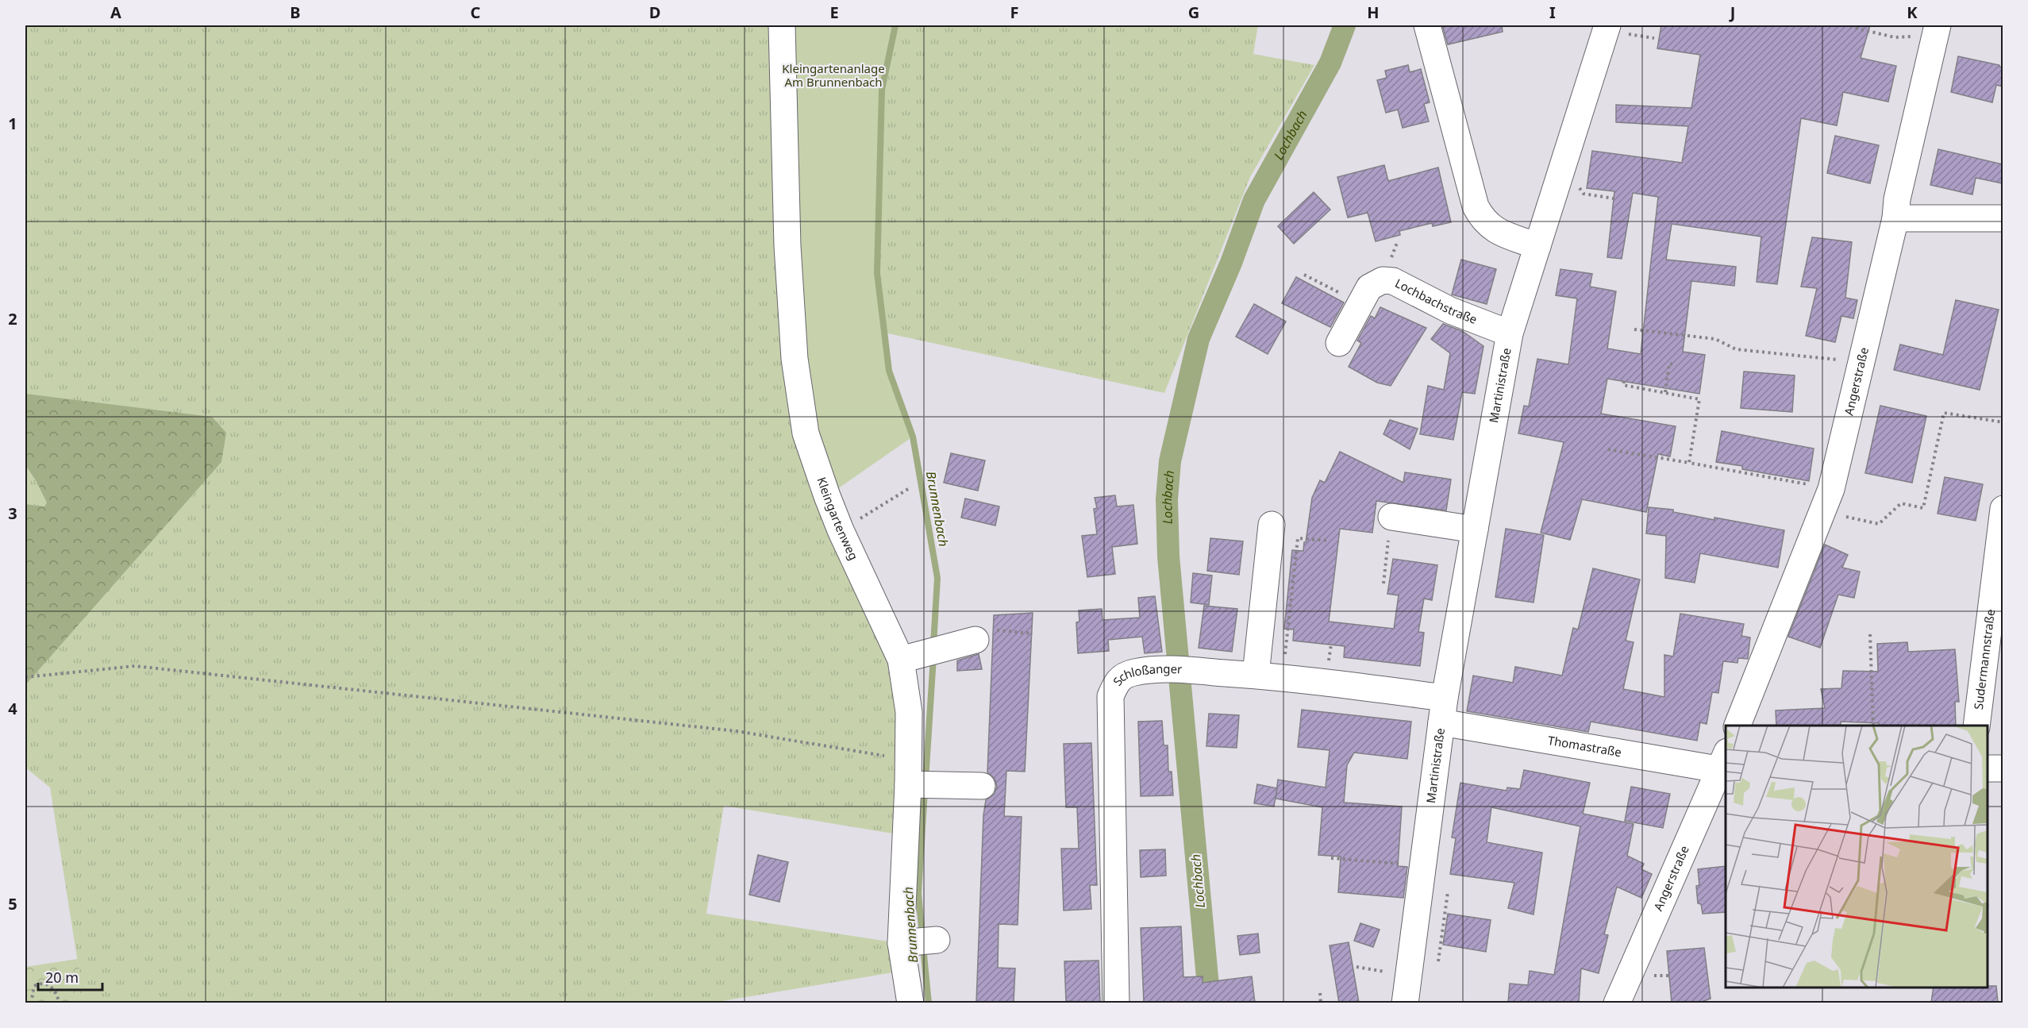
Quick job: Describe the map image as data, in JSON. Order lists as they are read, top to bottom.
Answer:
{
  "streets": {
    "street": [
      "Lochbachstraße",
      "Angerstraße",
      "Martinistraße",
      "Kleingartenweg",
      "Sudermannstraße",
      "Schloßanger",
      "Thomastraße"
    ]
  },
  "crossings": [
    ["Lochbachstraße", "Martinistraße"],
    ["Angerstraße", "Thomastraße"],
    ["Martinistraße", "Schloßanger"],
    ["Martinistraße", "Thomastraße"],
    ["Schloßanger", "Thomastraße"]
  ],
  "water": ["Lochbach", "Brunnenbach"],
  "parks": ["Kleingartenanlage Am Brunnenbach"],
  "scale_bar": "20 m",
  "grid": {
    "columns": [
      "A",
      "B",
      "C",
      "D",
      "E",
      "F",
      "G",
      "H",
      "I",
      "J",
      "K"
    ],
    "rows": [
      "1",
      "2",
      "3",
      "4",
      "5"
    ]
  }
}
